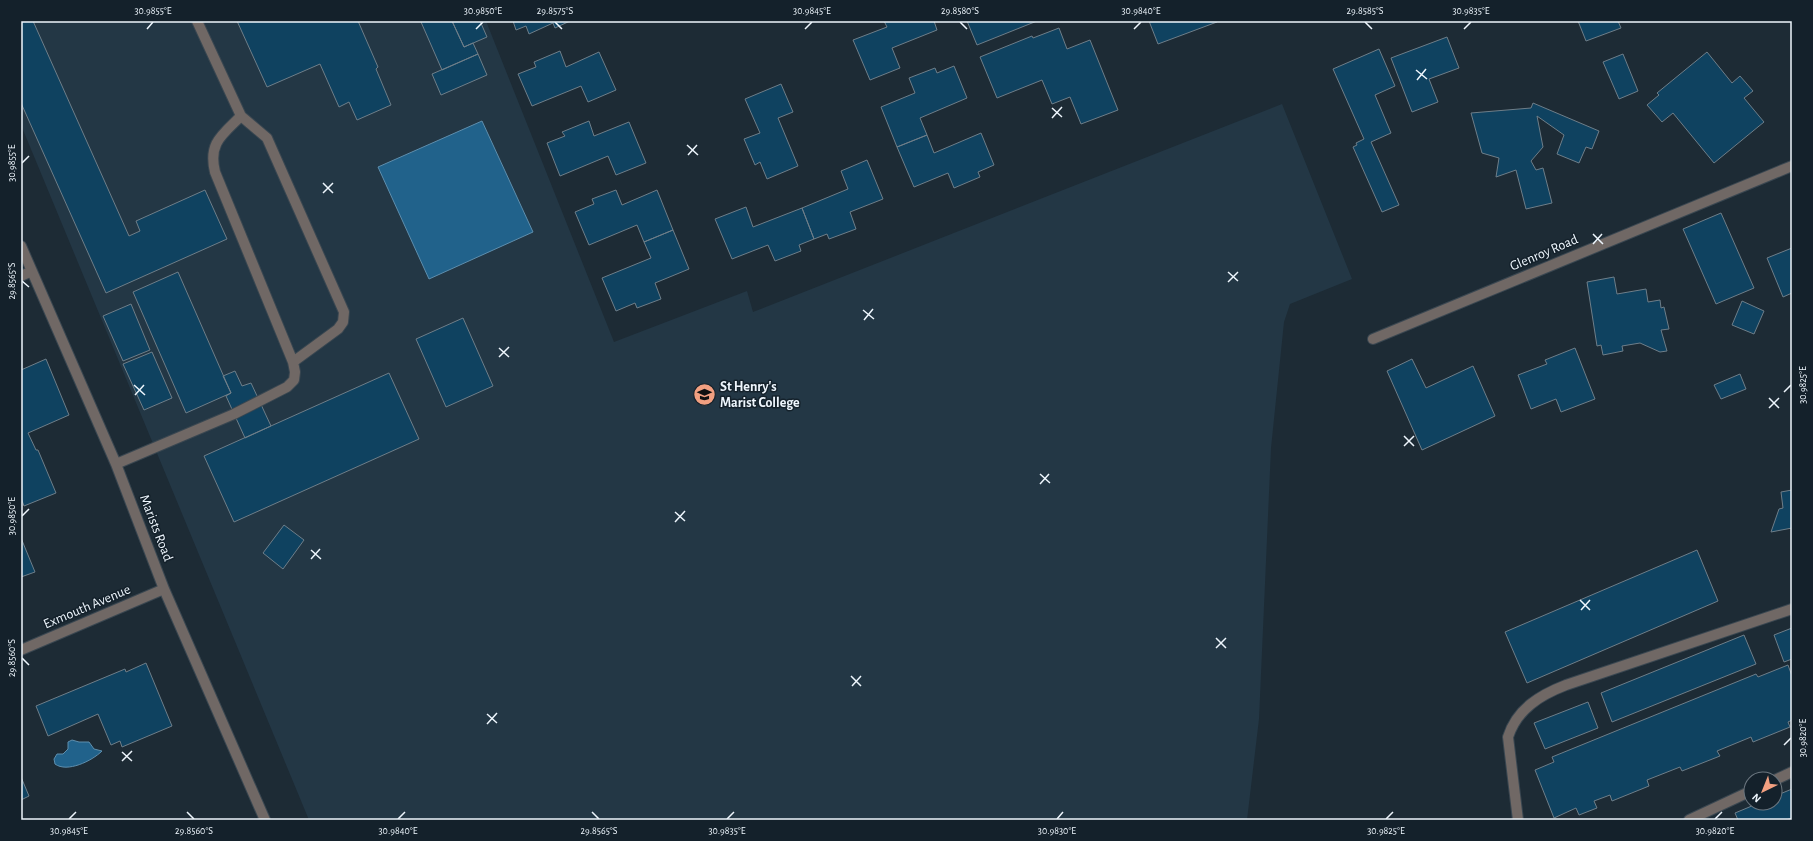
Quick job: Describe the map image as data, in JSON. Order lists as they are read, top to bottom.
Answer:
{
  "streets": {
    "street": ["Glenroy Road", "Marists Road", "Exmouth Avenue"]
  },
  "crossings": [
    ["Marists Road", "Exmouth Avenue"]
  ],
  "places": {
    "school or university": ["St Henry's Marist College"]
  },
  "north": "bottom left",
  "coordinates": [
    "30.9855°E",
    "30.9850°E",
    "29.8575°S",
    "30.9845°E",
    "29.8580°S",
    "30.9840°E",
    "29.8585°S",
    "30.9835°E",
    "29.8565°S",
    "30.9825°E",
    "29.8560°S",
    "30.9820°E",
    "30.9830°E"
  ]
}
